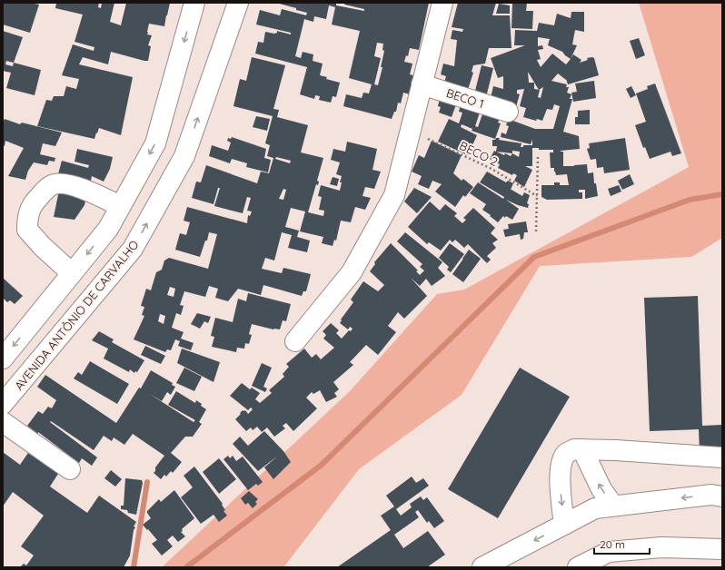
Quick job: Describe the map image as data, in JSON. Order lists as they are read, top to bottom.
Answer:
{
  "streets": {
    "main road": ["BECO 1", "AVENIDA ANTÔNIO DE CARVALHO"],
    "path": ["BECO 2"]
  },
  "scale_bar": "20 m"
}
